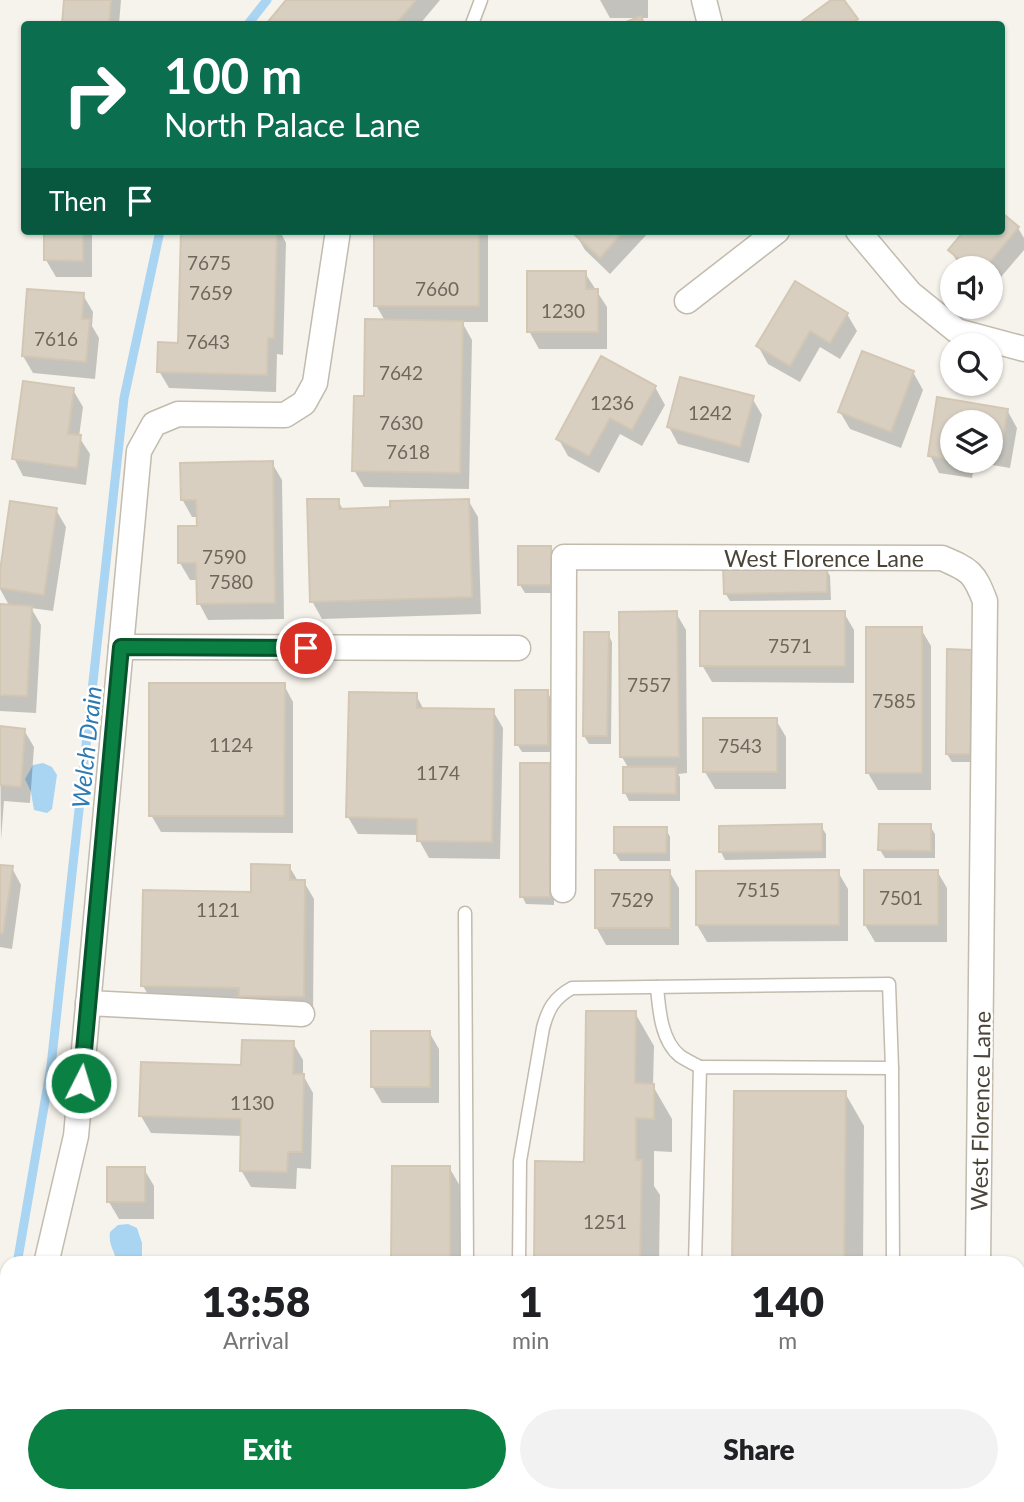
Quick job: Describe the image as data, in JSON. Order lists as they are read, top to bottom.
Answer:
{
  "streets": {
    "street": ["West Florence Lane"]
  },
  "water": ["Welch Drain"],
  "house_numbers": [
    "7675",
    "7660",
    "7659",
    "1230",
    "7616",
    "7643",
    "7642",
    "1236",
    "1242",
    "7630",
    "7618",
    "7590",
    "7580",
    "7571",
    "7557",
    "7585",
    "1124",
    "7543",
    "1174",
    "7515",
    "7501",
    "7529",
    "1121",
    "1130",
    "1251"
  ],
  "page": {
    "turn": ["100 m", "North Palace Lane"],
    "then": "Then",
    "eta": [
      "13:58",
      "Arrival",
      "1",
      "min",
      "140",
      "m"
    ],
    "buttons": ["Exit", "Share"]
  }
}
